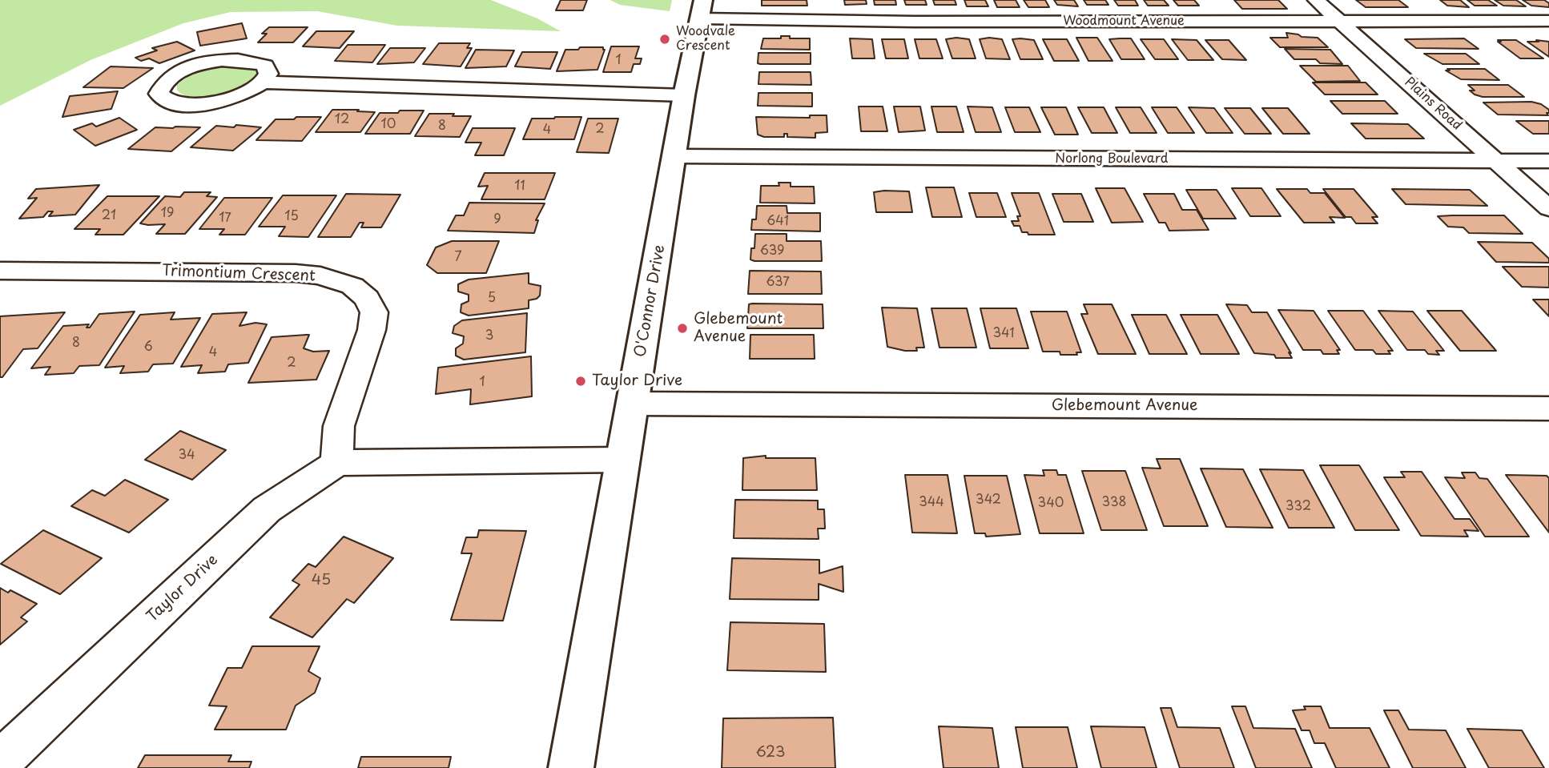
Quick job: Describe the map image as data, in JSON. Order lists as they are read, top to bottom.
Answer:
{
  "streets": {
    "main road": ["O'Connor Drive"],
    "street": [
      "Woodmount Avenue",
      "Plains Road",
      "Norlong Boulevard",
      "Trimontium Crescent",
      "Glebemount Avenue",
      "Taylor Drive"
    ]
  },
  "crossings": [
    ["Woodmount Avenue", "Plains Road"],
    ["Woodmount Avenue", "O'Connor Drive"],
    ["Plains Road", "Norlong Boulevard"],
    ["Norlong Boulevard", "O'Connor Drive"],
    ["Trimontium Crescent", "Taylor Drive"],
    ["O'Connor Drive", "Glebemount Avenue"]
  ],
  "places": ["Woodvale Crescent", "Glebemount Avenue", "Taylor Drive"],
  "house_numbers": [
    "1",
    "12",
    "10",
    "8",
    "2",
    "4",
    "11",
    "19",
    "21",
    "15",
    "17",
    "9",
    "641",
    "639",
    "7",
    "637",
    "5",
    "341",
    "3",
    "8",
    "6",
    "4",
    "2",
    "1",
    "34",
    "342",
    "344",
    "338",
    "340",
    "332",
    "45",
    "623"
  ]
}
